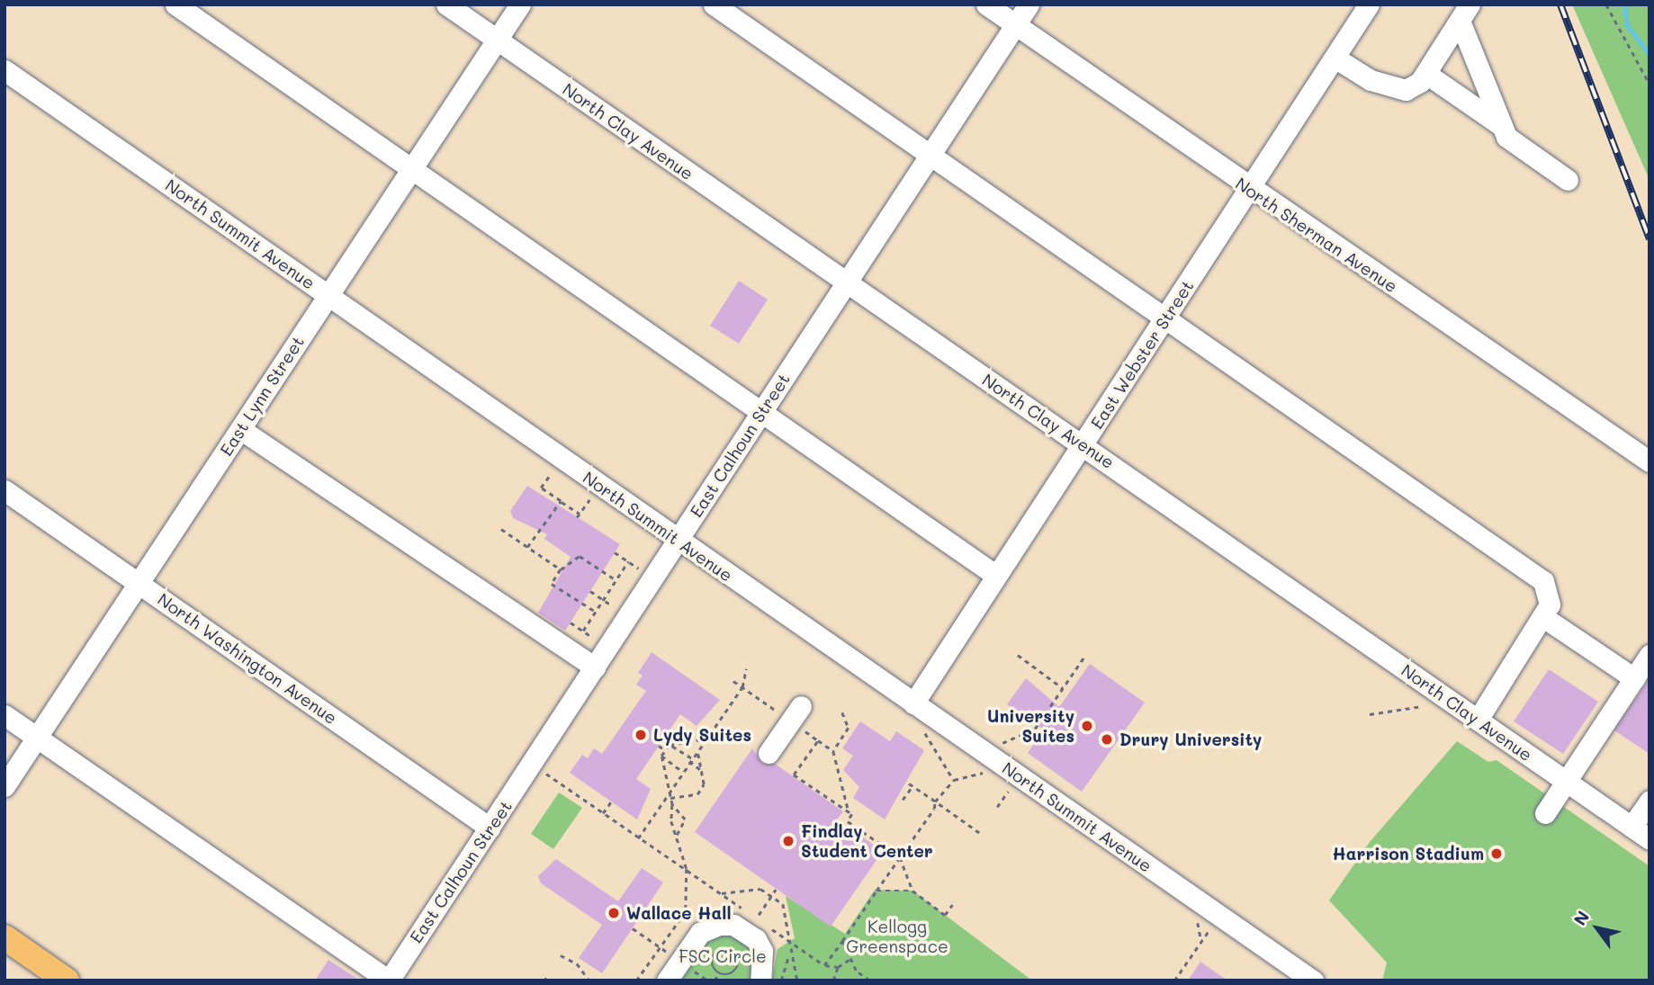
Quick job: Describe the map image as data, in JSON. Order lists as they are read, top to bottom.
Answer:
{
  "streets": {
    "street": [
      "North Clay Avenue",
      "North Summit Avenue",
      "North Sherman Avenue",
      "East Webster Street",
      "East Lynn Street",
      "East Calhoun Street",
      "North Washington Avenue"
    ]
  },
  "crossings": [
    ["North Clay Avenue", "East Webster Street"],
    ["North Clay Avenue", "East Lynn Street"],
    ["North Clay Avenue", "East Calhoun Street"],
    ["North Summit Avenue", "East Webster Street"],
    ["North Summit Avenue", "East Lynn Street"],
    ["North Summit Avenue", "East Calhoun Street"],
    ["North Sherman Avenue", "East Webster Street"],
    ["North Sherman Avenue", "East Calhoun Street"],
    ["East Lynn Street", "North Washington Avenue"],
    ["East Calhoun Street", "North Washington Avenue"]
  ],
  "parks": ["Kellogg Greenspace", "FSC Circle"],
  "places": [
    "University Suites",
    "Lydy Suites",
    "Drury University",
    "Findlay Student Center",
    "Harrison Stadium",
    "Wallace Hall"
  ],
  "north": "top left"
}
